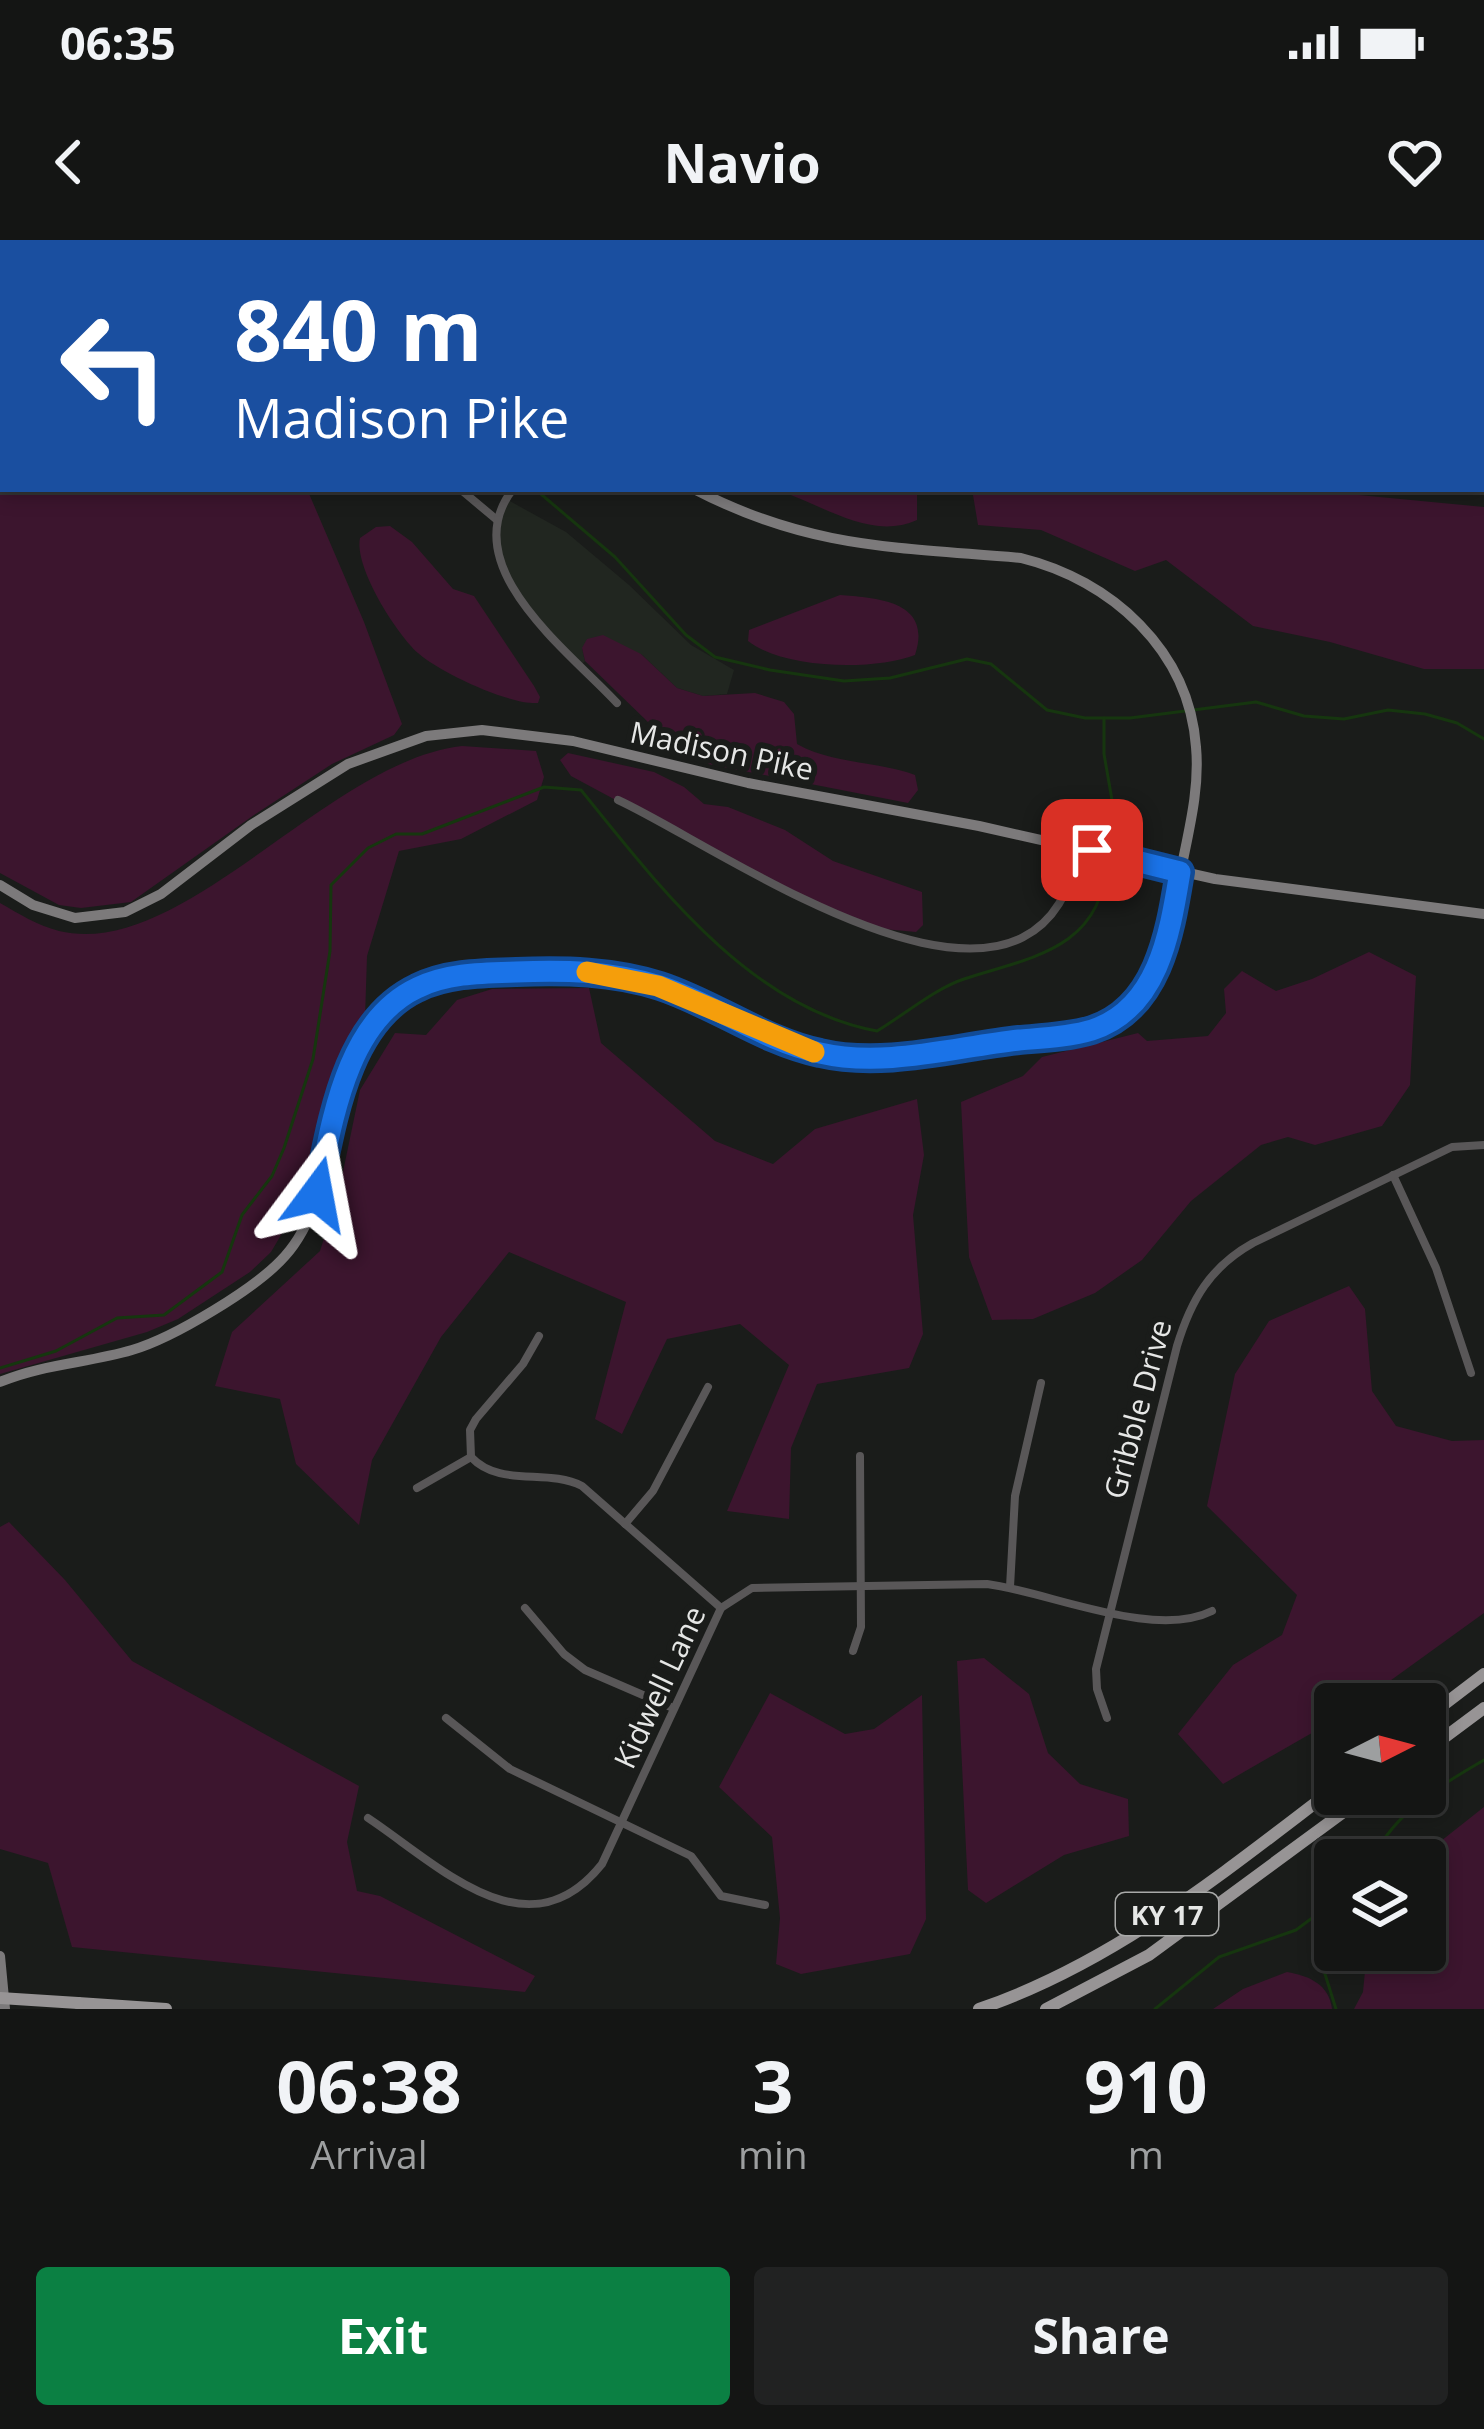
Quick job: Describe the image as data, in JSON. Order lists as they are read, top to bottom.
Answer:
{
  "streets": {
    "main road": ["Madison Pike", "KY 17"],
    "street": ["Gribble Drive", "Kidwell Lane"]
  },
  "crossings": [
    ["Gribble Drive", "Kidwell Lane"]
  ],
  "north": "right",
  "page": {
    "status": "06:35",
    "header": "Navio",
    "turn": ["840 m", "Madison Pike"],
    "eta": [
      "06:38",
      "Arrival",
      "3",
      "min",
      "910",
      "m"
    ],
    "buttons": ["Exit", "Share"]
  }
}
